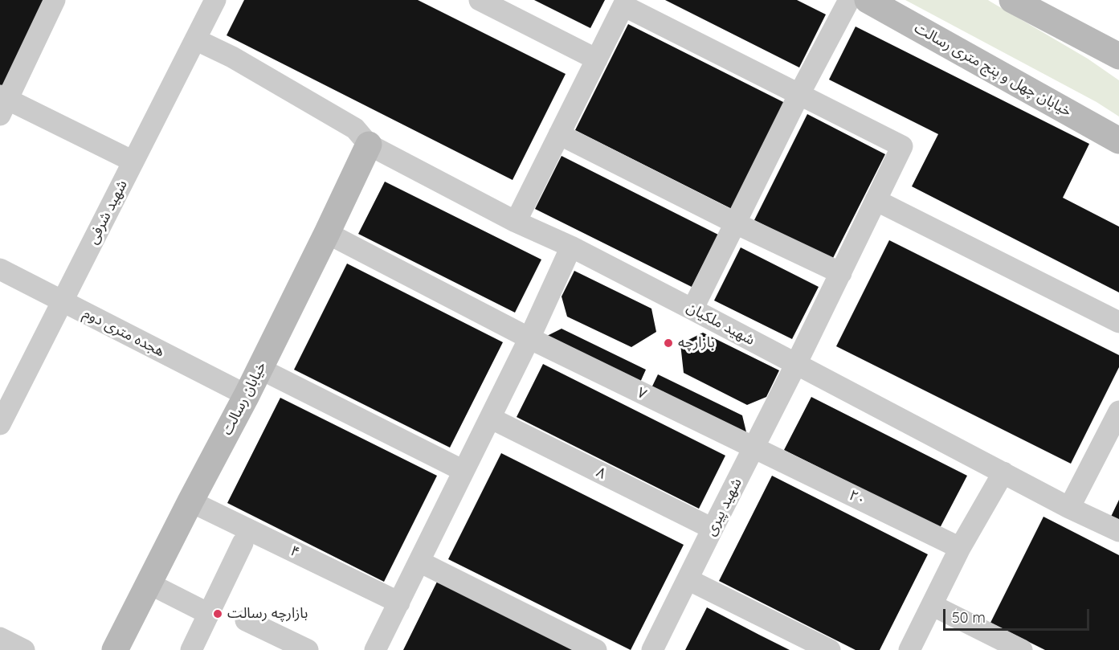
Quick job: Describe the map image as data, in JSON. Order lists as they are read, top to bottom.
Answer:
{
  "streets": {
    "street": [
      "خیابان چهل و پنج متری رسالت",
      "شهید شرفی",
      "شهید ملکیان",
      "هجده متری دوم",
      "۷",
      "خیابان رسالت",
      "۸",
      "۲۰",
      "شهید پیری",
      "۴"
    ]
  },
  "crossings": [
    ["شهید شرفی", "شهید ملکیان"],
    ["شهید شرفی", "هجده متری دوم"],
    ["شهید ملکیان", "خیابان رسالت"],
    ["شهید ملکیان", "شهید پیری"],
    ["هجده متری دوم", "خیابان رسالت"],
    ["۷", "خیابان رسالت"],
    ["۷", "۲۰"],
    ["۷", "شهید پیری"],
    ["خیابان رسالت", "۴"],
    ["۸", "شهید پیری"],
    ["۲۰", "شهید پیری"]
  ],
  "places": ["بازارچه", "بازارچه رسالت"],
  "scale_bar": "50 m"
}
